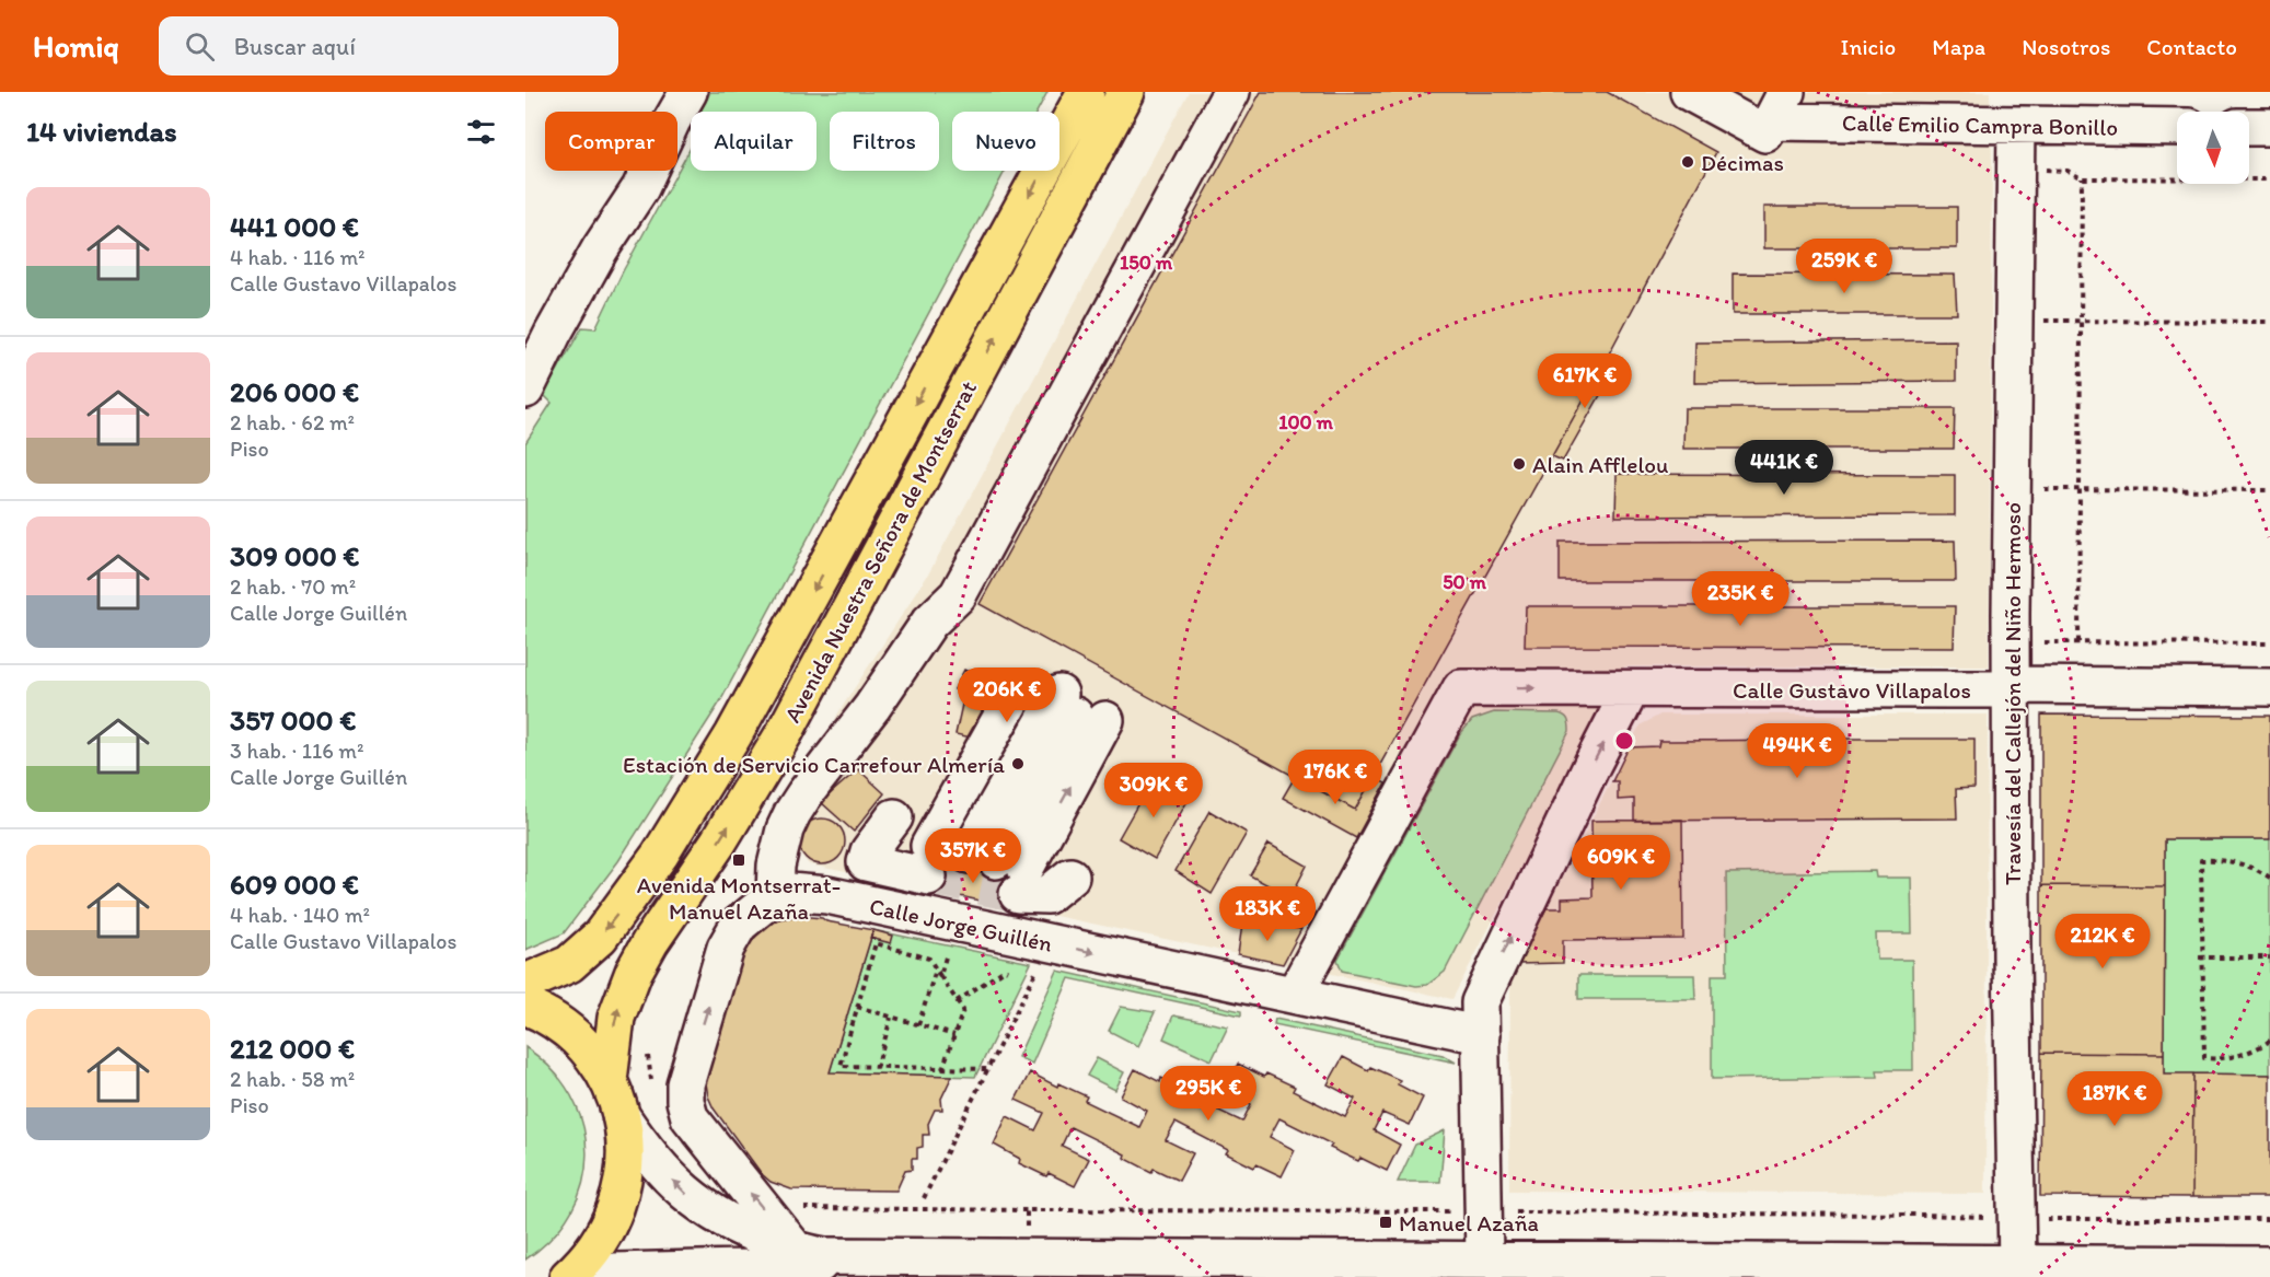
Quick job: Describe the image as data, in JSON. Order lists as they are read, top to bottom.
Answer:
{
  "streets": {
    "main road": ["Avenida Nuestra Señora de Montserrat"],
    "street": [
      "Calle Emilio Campra Bonillo",
      "Calle Gustavo Villapalos",
      "Travesía del Callejón del Niño Hermoso",
      "Calle Jorge Guillén"
    ]
  },
  "crossings": [
    ["Calle Emilio Campra Bonillo", "Travesía del Callejón del Niño Hermoso"],
    ["Calle Gustavo Villapalos", "Travesía del Callejón del Niño Hermoso"],
    ["Calle Gustavo Villapalos", "Calle Jorge Guillén"]
  ],
  "places": {
    "other": ["Décimas", "Alain Afflelou", "Estación de Servicio Carrefour Almería"],
    "transit": ["Avenida Montserrat- Manuel Azaña", "Manuel Azaña"]
  },
  "north": "bottom",
  "page": {
    "header": "Homiq",
    "search": "Buscar aquí",
    "nav": [
      "Inicio",
      "Mapa",
      "Nosotros",
      "Contacto"
    ],
    "heading": "14 viviendas",
    "chip": [
      "Comprar",
      "Alquilar",
      "Filtros",
      "Nuevo"
    ],
    "list": [
      {
        "name": "441 000 €",
        "note": "4 hab. · 116 m² · Calle Gustavo Villapalos"
      },
      {
        "name": "206 000 €",
        "note": "2 hab. · 62 m² · Piso"
      },
      {
        "name": "309 000 €",
        "note": "2 hab. · 70 m² · Calle Jorge Guillén"
      },
      {
        "name": "357 000 €",
        "note": "3 hab. · 116 m² · Calle Jorge Guillén"
      },
      {
        "name": "609 000 €",
        "note": "4 hab. · 140 m² · Calle Gustavo Villapalos"
      },
      {
        "name": "212 000 €",
        "note": "2 hab. · 58 m² · Piso"
      }
    ],
    "price": [
      "259K €",
      "617K €",
      "441K €",
      "235K €",
      "206K €",
      "494K €",
      "176K €",
      "309K €",
      "357K €",
      "609K €",
      "183K €",
      "212K €",
      "295K €",
      "187K €"
    ]
  },
  "rings": ["150 m", "100 m", "50 m"]
}
